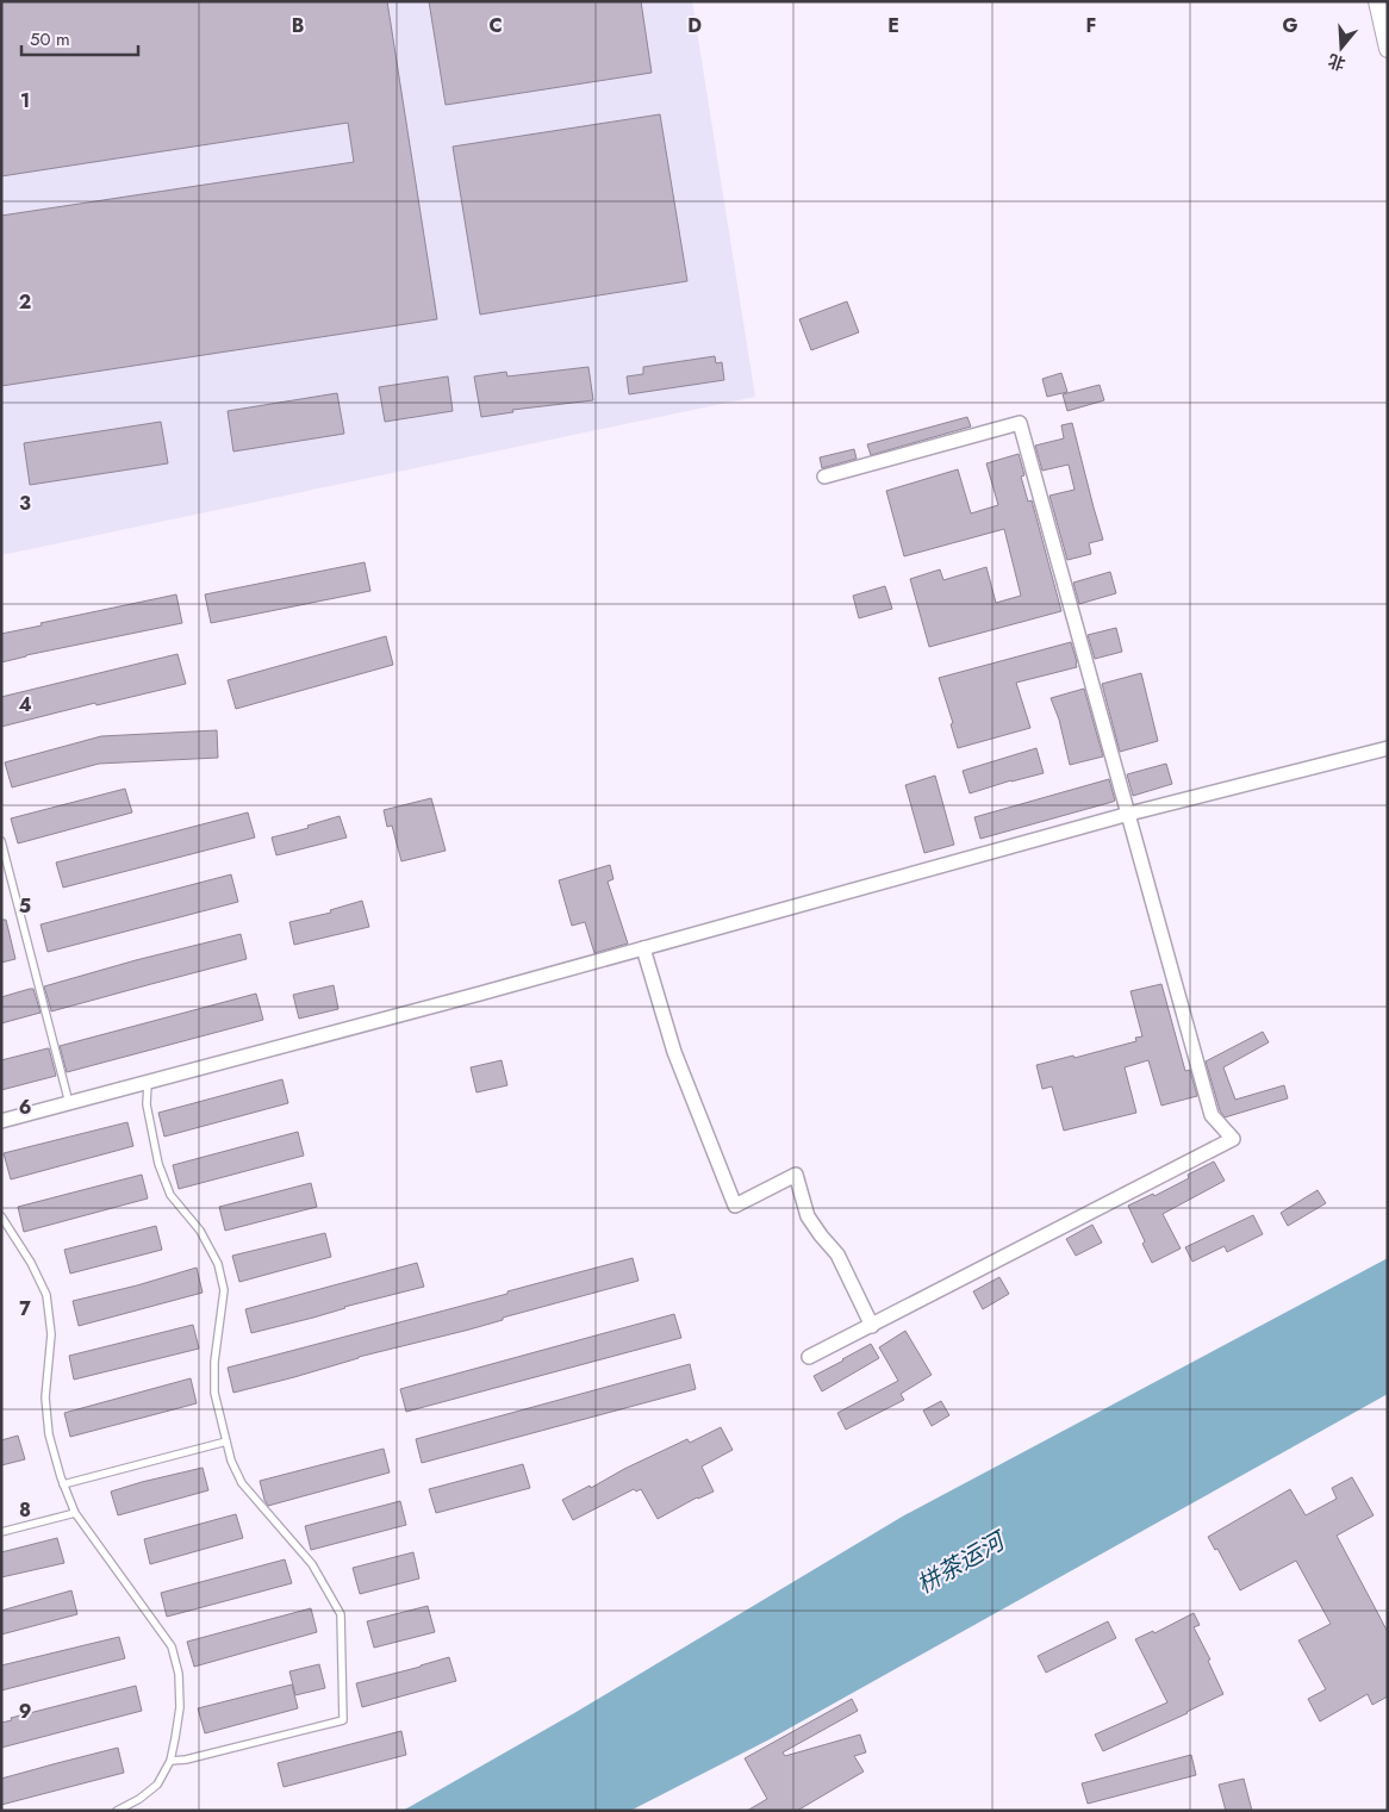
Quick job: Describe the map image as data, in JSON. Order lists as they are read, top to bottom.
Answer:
{
  "water": ["栟茶运河"],
  "scale_bar": "50 m",
  "north": "bottom",
  "grid": {
    "columns": [
      "B",
      "C",
      "D",
      "E",
      "F",
      "G"
    ],
    "rows": [
      "1",
      "2",
      "3",
      "4",
      "5",
      "6",
      "7",
      "8",
      "9"
    ]
  }
}
